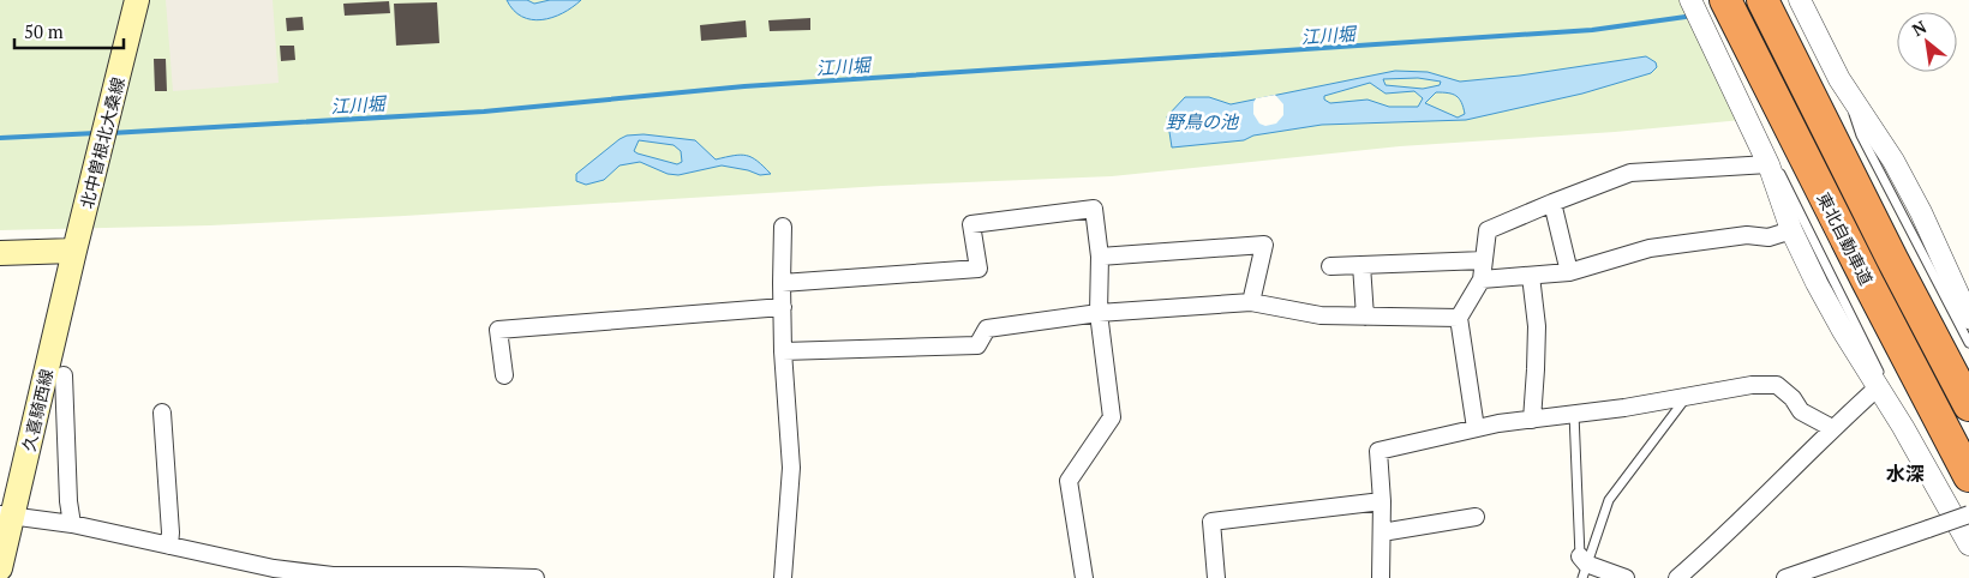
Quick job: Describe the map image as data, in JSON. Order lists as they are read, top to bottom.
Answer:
{
  "streets": {
    "highway": ["東北自動車道"],
    "main road": ["北中曽根北大桑線", "久喜騎西線"]
  },
  "crossings": [
    ["北中曽根北大桑線", "久喜騎西線"]
  ],
  "districts": ["水深"],
  "water": ["江川堀", "野鳥の池"],
  "scale_bar": "50 m",
  "north": "top left"
}
